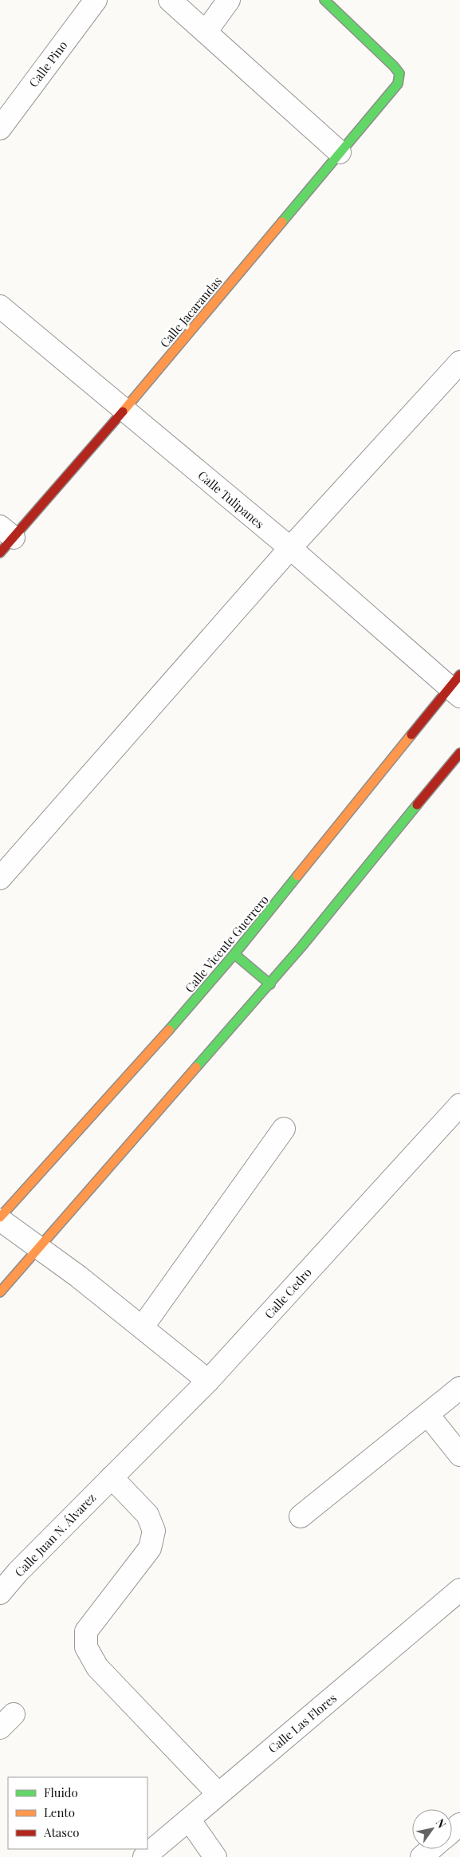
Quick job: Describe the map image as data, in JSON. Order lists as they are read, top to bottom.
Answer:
{
  "streets": {
    "street": [
      "Calle Pino",
      "Calle Jacarandas",
      "Calle Tulipanes",
      "Calle Vicente Guerrero",
      "Calle Cedro",
      "Calle Juan N. Álvarez",
      "Calle Las Flores"
    ]
  },
  "crossings": [
    ["Calle Jacarandas", "Calle Tulipanes"],
    ["Calle Tulipanes", "Calle Vicente Guerrero"],
    ["Calle Cedro", "Calle Juan N. Álvarez"]
  ],
  "legend": ["Fluido", "Lento", "Atasco"],
  "north": "top right"
}
